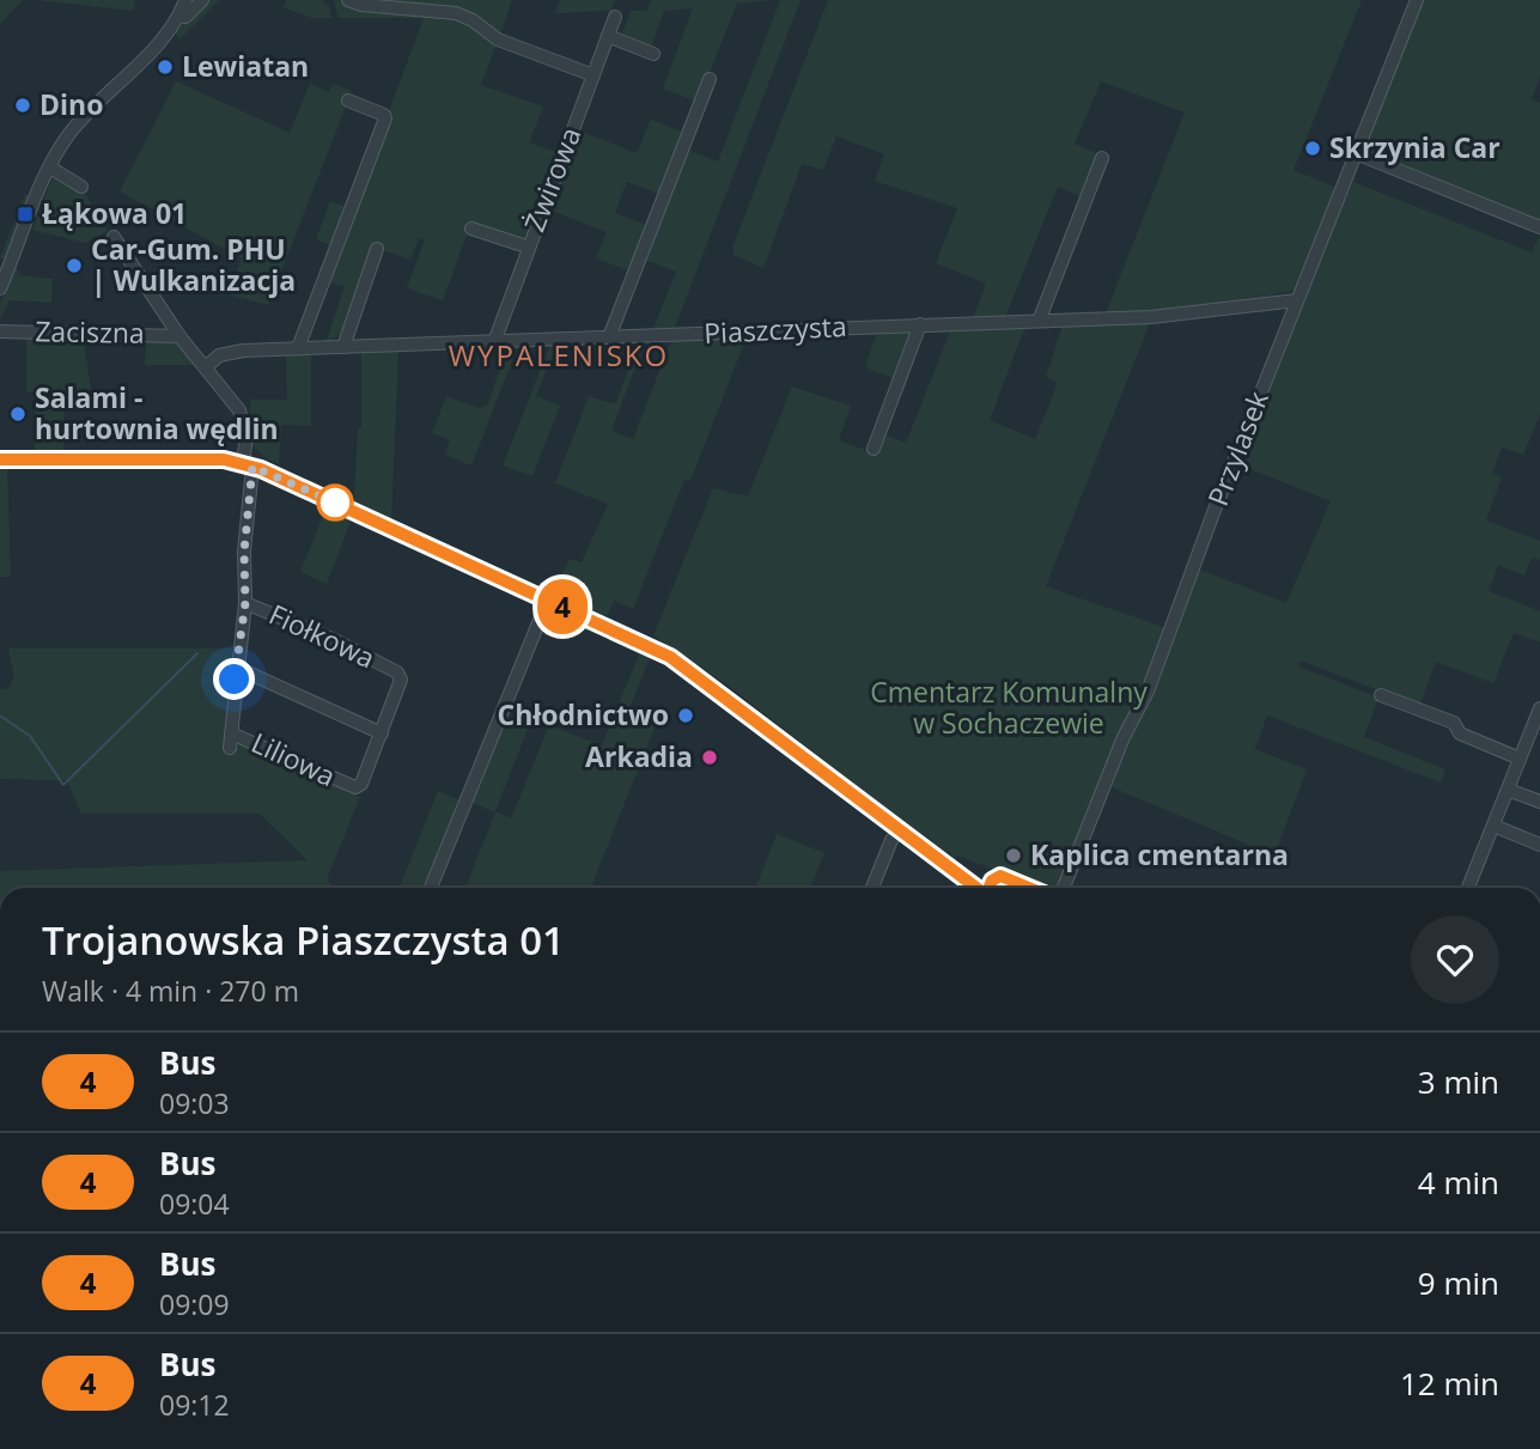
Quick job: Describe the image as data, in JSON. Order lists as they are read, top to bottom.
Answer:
{
  "streets": {
    "street": [
      "Żwirowa",
      "Piaszczysta",
      "Zaciszna",
      "Przylasek",
      "Fiołkowa",
      "Liliowa"
    ]
  },
  "crossings": [
    ["Żwirowa", "Piaszczysta"],
    ["Piaszczysta", "Przylasek"],
    ["Fiołkowa", "Liliowa"]
  ],
  "districts": ["WYPALENISKO"],
  "parks": ["Cmentarz Komunalny w Sochaczewie"],
  "places": {
    "other": [
      "Lewiatan",
      "Dino",
      "Skrzynia Car",
      "Car-Gum. PHU | Wulkanizacja",
      "Salami - hurtownia wędlin",
      "Chłodnictwo",
      "Arkadia",
      "Kaplica cmentarna"
    ],
    "transit": ["Łąkowa 01"]
  },
  "lines": ["bus line 4"],
  "page": {
    "on_map": "4",
    "heading": ["Trojanowska Piaszczysta 01", "Walk · 4 min · 270 m"],
    "list": [
      {
        "mark": "4",
        "name": "Bus",
        "note": "09:03",
        "value": "3 min"
      },
      {
        "mark": "4",
        "name": "Bus",
        "note": "09:04",
        "value": "4 min"
      },
      {
        "mark": "4",
        "name": "Bus",
        "note": "09:09",
        "value": "9 min"
      },
      {
        "mark": "4",
        "name": "Bus",
        "note": "09:12",
        "value": "12 min"
      }
    ]
  }
}
